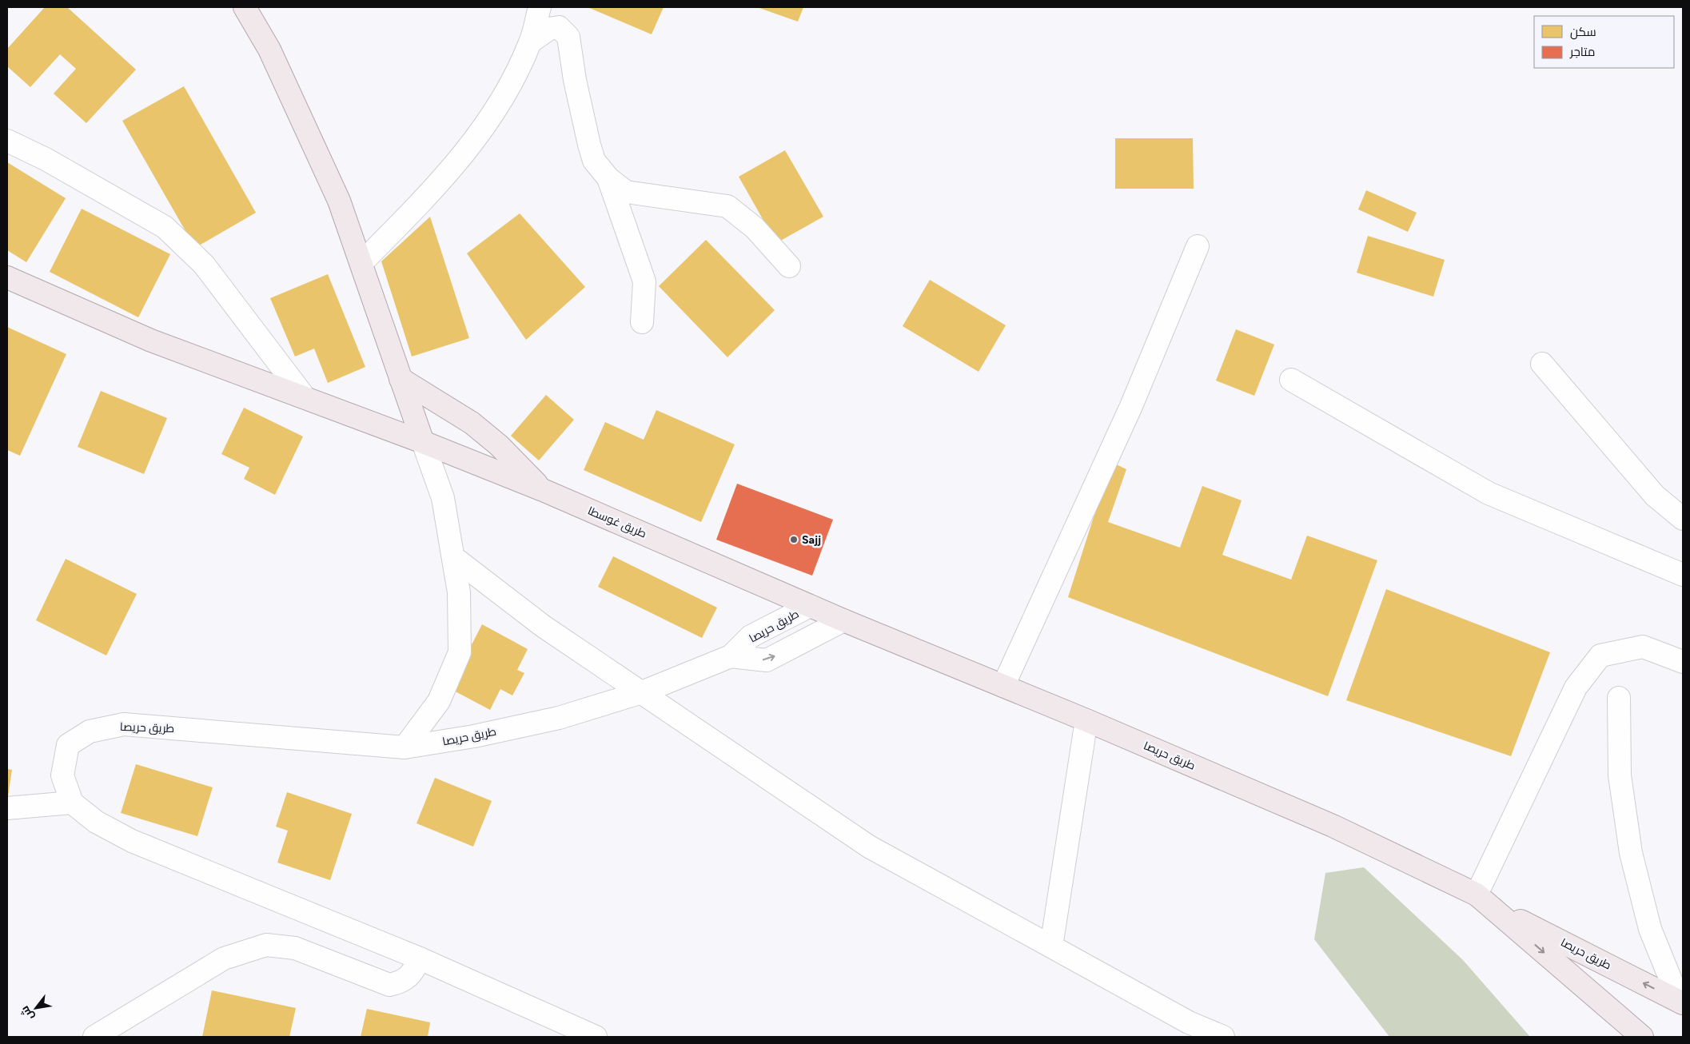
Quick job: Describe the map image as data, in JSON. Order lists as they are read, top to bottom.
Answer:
{
  "streets": {
    "main road": ["طريق غوسطا", "طريق حريصا"]
  },
  "crossings": [
    ["طريق غوسطا", "طريق حريصا"]
  ],
  "places": ["Sajj"],
  "legend": ["سكن", "متاجر"],
  "north": "bottom left"
}
